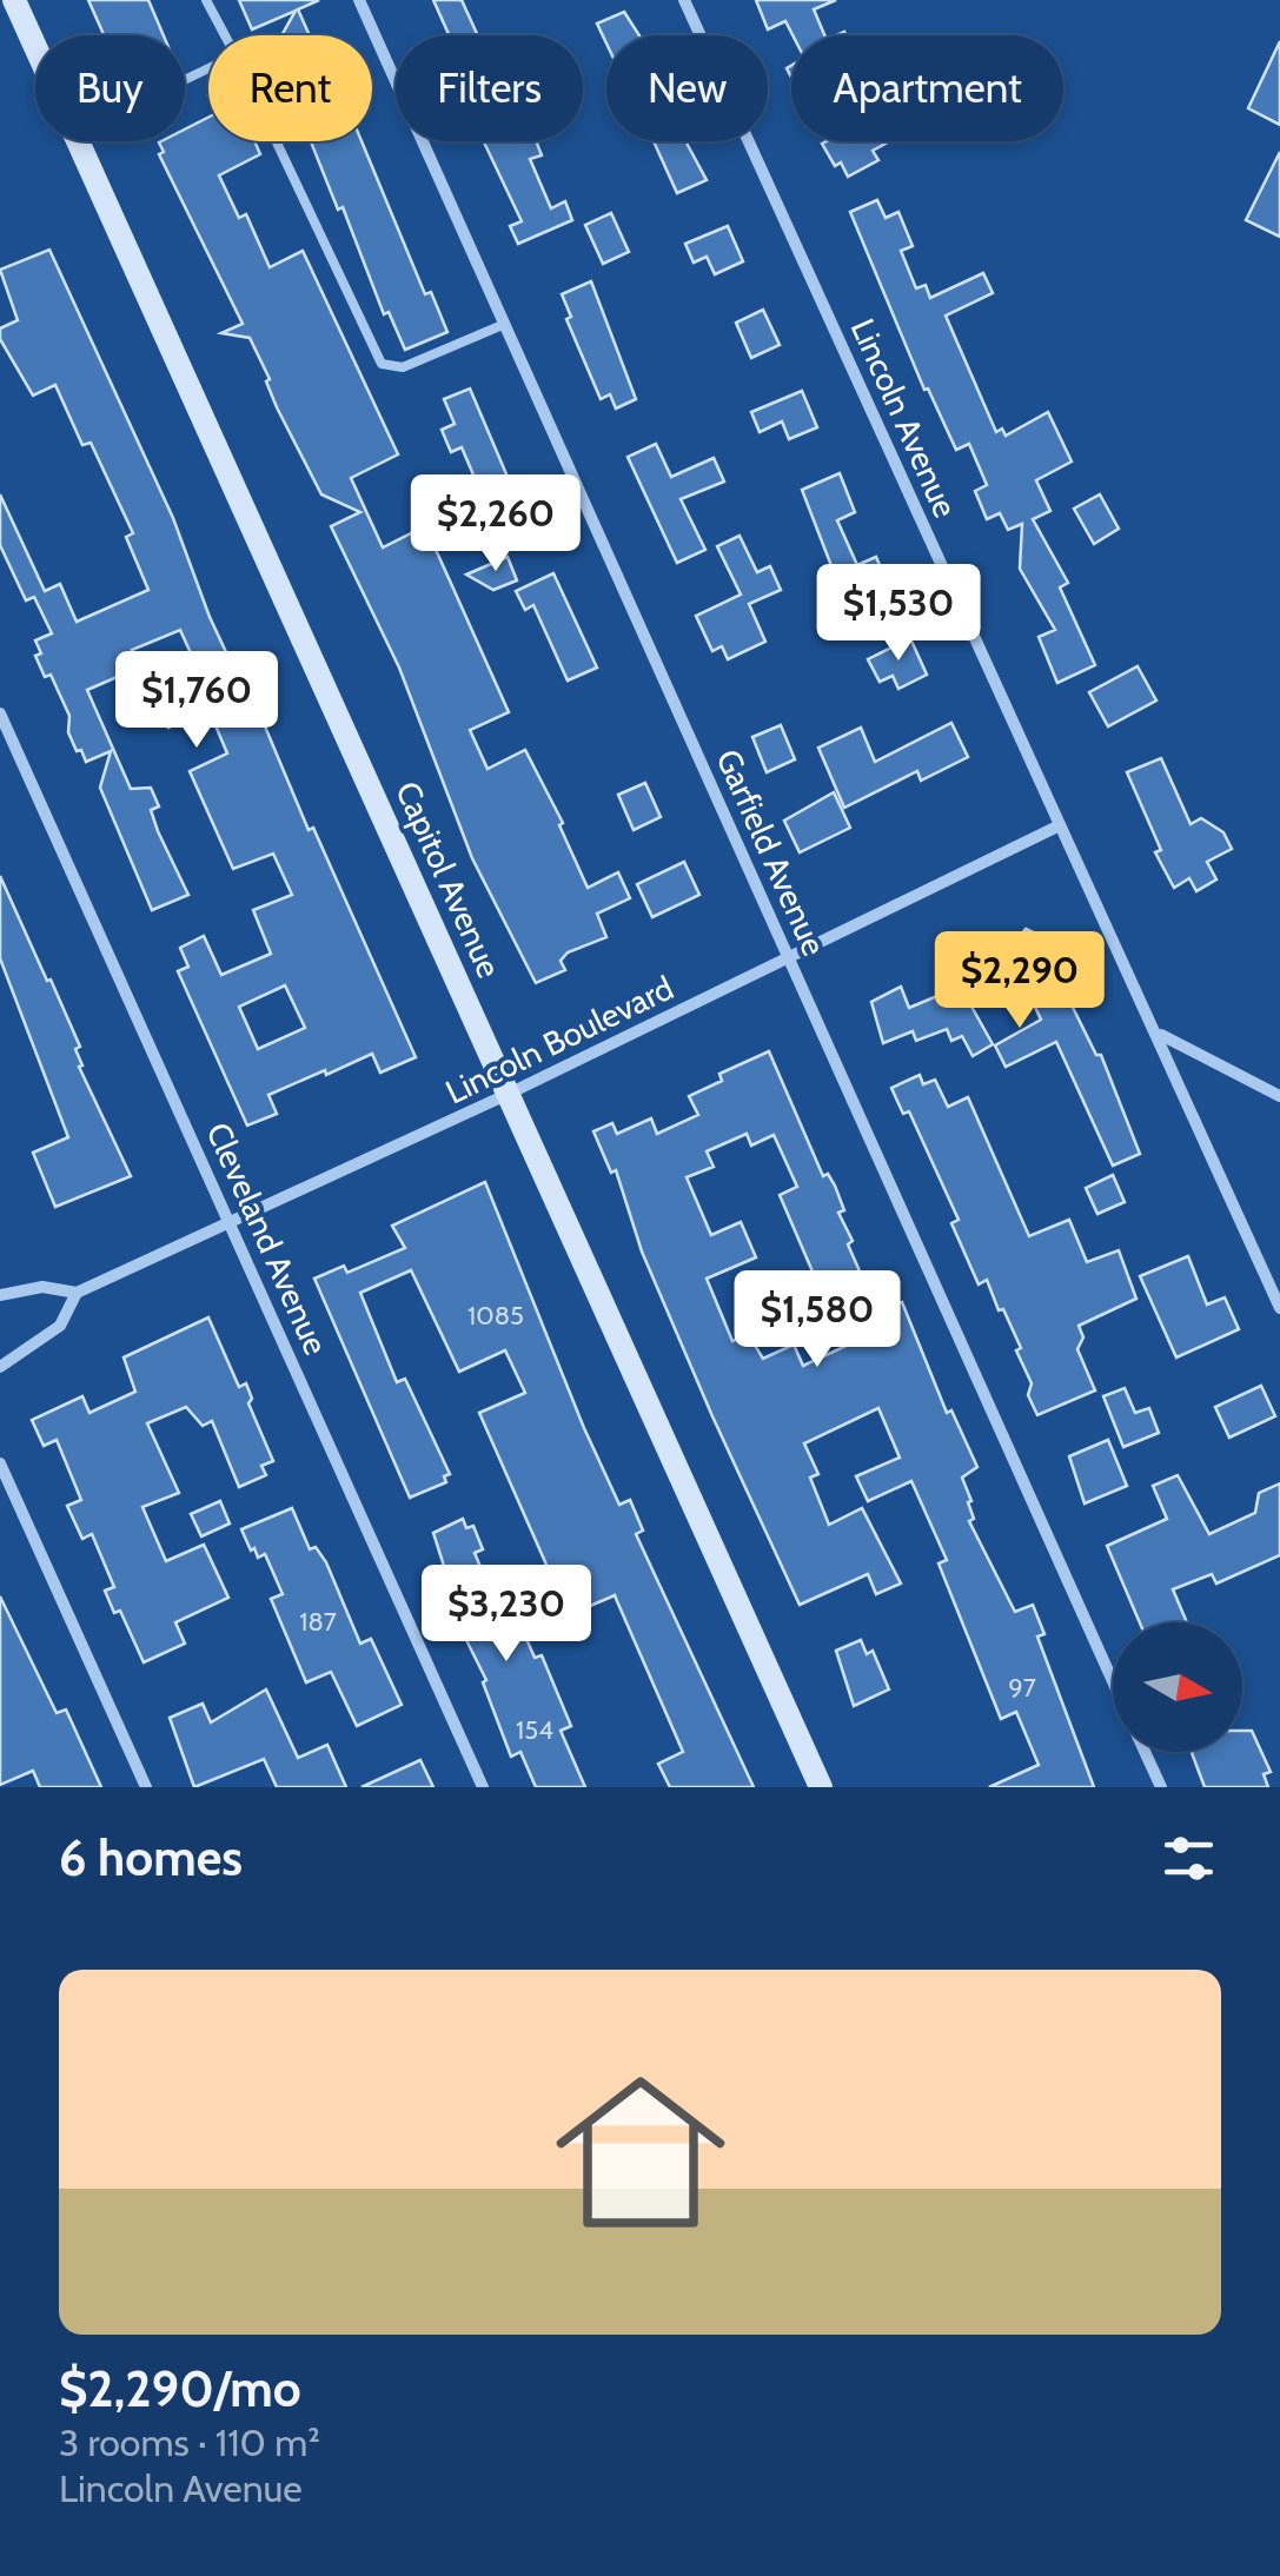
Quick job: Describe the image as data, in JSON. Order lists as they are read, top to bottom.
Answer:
{
  "streets": {
    "main road": ["Capitol Avenue"],
    "street": [
      "Lincoln Avenue",
      "Garfield Avenue",
      "Lincoln Boulevard",
      "Cleveland Avenue"
    ]
  },
  "crossings": [
    ["Lincoln Avenue", "Lincoln Boulevard"],
    ["Garfield Avenue", "Lincoln Boulevard"],
    ["Capitol Avenue", "Lincoln Boulevard"],
    ["Lincoln Boulevard", "Cleveland Avenue"]
  ],
  "house_numbers": [
    "1085",
    "187",
    "97",
    "154"
  ],
  "north": "right",
  "page": {
    "chip": [
      "Buy",
      "Rent",
      "Filters",
      "New",
      "Apartment"
    ],
    "price": [
      "$2,260",
      "$1,530",
      "$1,760",
      "$2,290",
      "$1,580",
      "$3,230"
    ],
    "heading": "6 homes",
    "list": [
      {
        "name": "$2,290/mo",
        "note": "3 rooms · 110 m² · Lincoln Avenue"
      }
    ]
  }
}
